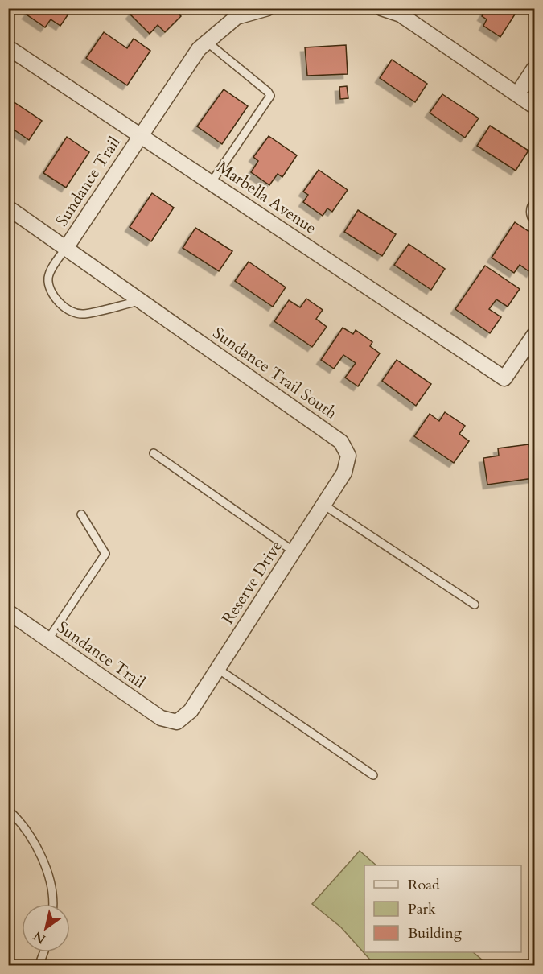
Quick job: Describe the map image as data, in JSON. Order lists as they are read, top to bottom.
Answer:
{
  "streets": {
    "street": [
      "Sundance Trail",
      "Marbella Avenue",
      "Sundance Trail South",
      "Reserve Drive"
    ]
  },
  "crossings": [
    ["Sundance Trail", "Marbella Avenue"],
    ["Sundance Trail", "Sundance Trail South"],
    ["Sundance Trail", "Reserve Drive"],
    ["Sundance Trail South", "Reserve Drive"]
  ],
  "legend": ["Road", "Park", "Building"],
  "north": "bottom left"
}
